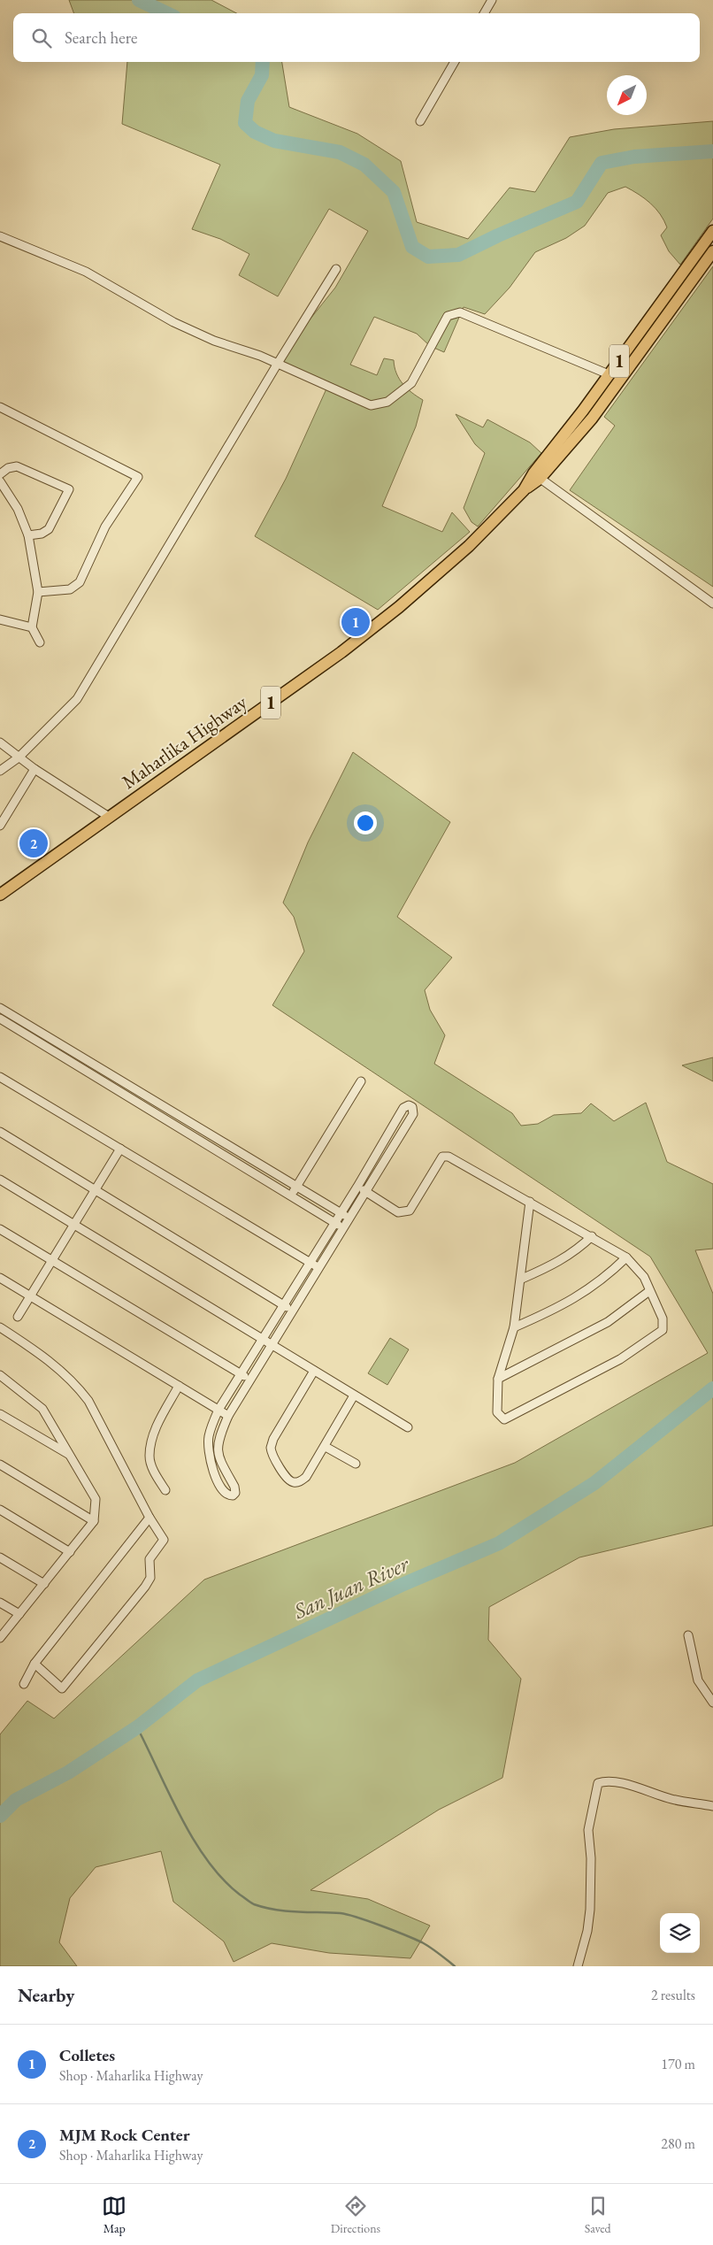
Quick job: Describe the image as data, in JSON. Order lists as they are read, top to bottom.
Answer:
{
  "streets": {
    "highway": ["1", "Maharlika Highway"]
  },
  "water": ["San Juan River"],
  "north": "bottom left",
  "page": {
    "search": "Search here",
    "pins": ["1", "2"],
    "heading": ["Nearby", "2 results"],
    "list": [
      {
        "mark": "1",
        "name": "Colletes",
        "note": "Shop · Maharlika Highway",
        "value": "170 m"
      },
      {
        "mark": "2",
        "name": "MJM Rock Center",
        "note": "Shop · Maharlika Highway",
        "value": "280 m"
      }
    ],
    "nav": ["Map", "Directions", "Saved"]
  }
}
